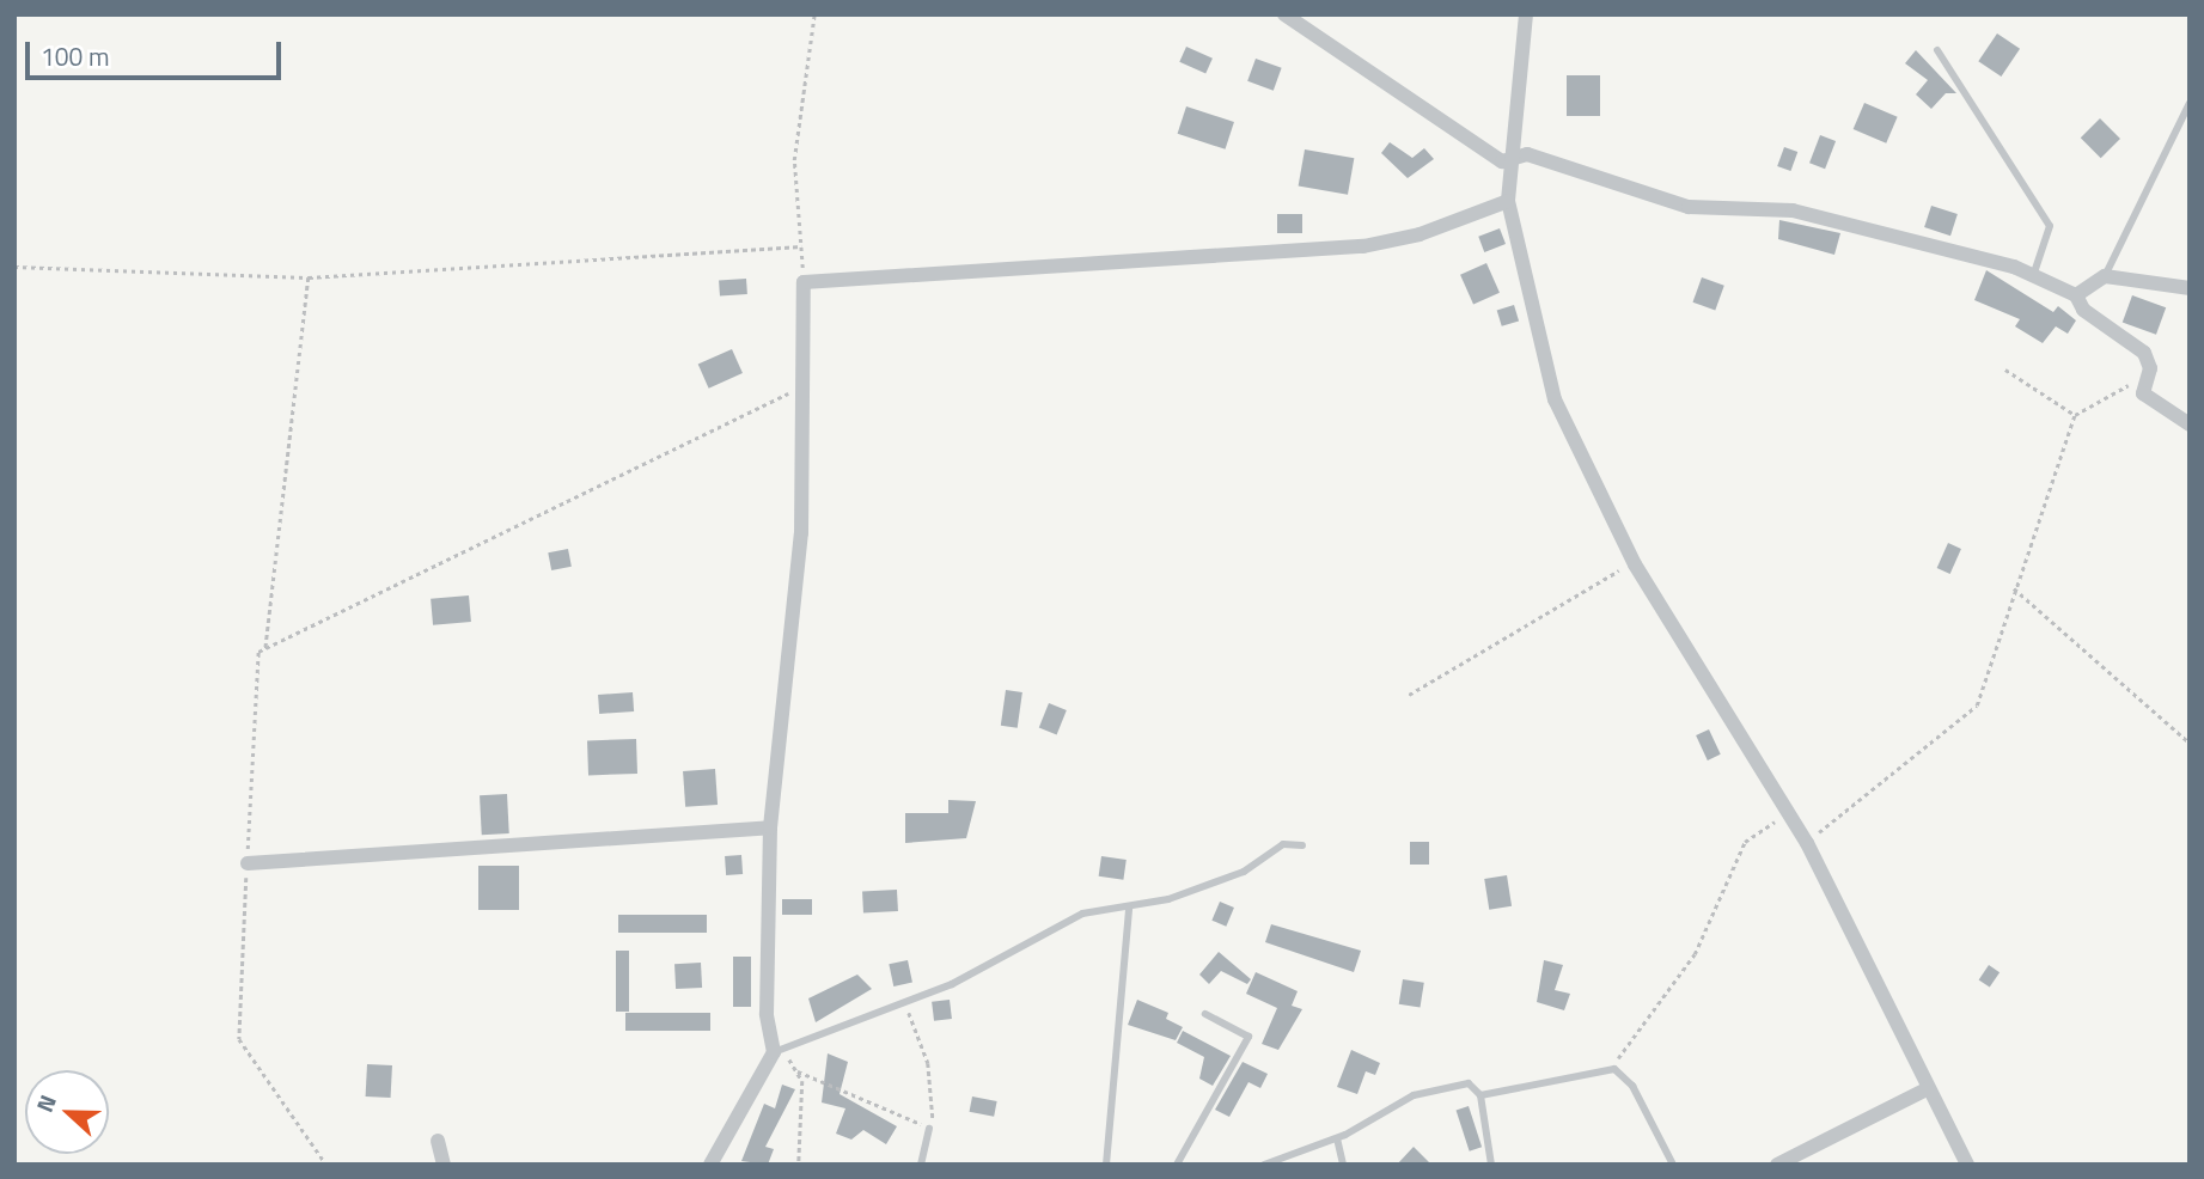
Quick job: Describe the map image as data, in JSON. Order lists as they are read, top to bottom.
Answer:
{
  "scale_bar": "100 m",
  "north": "left"
}
